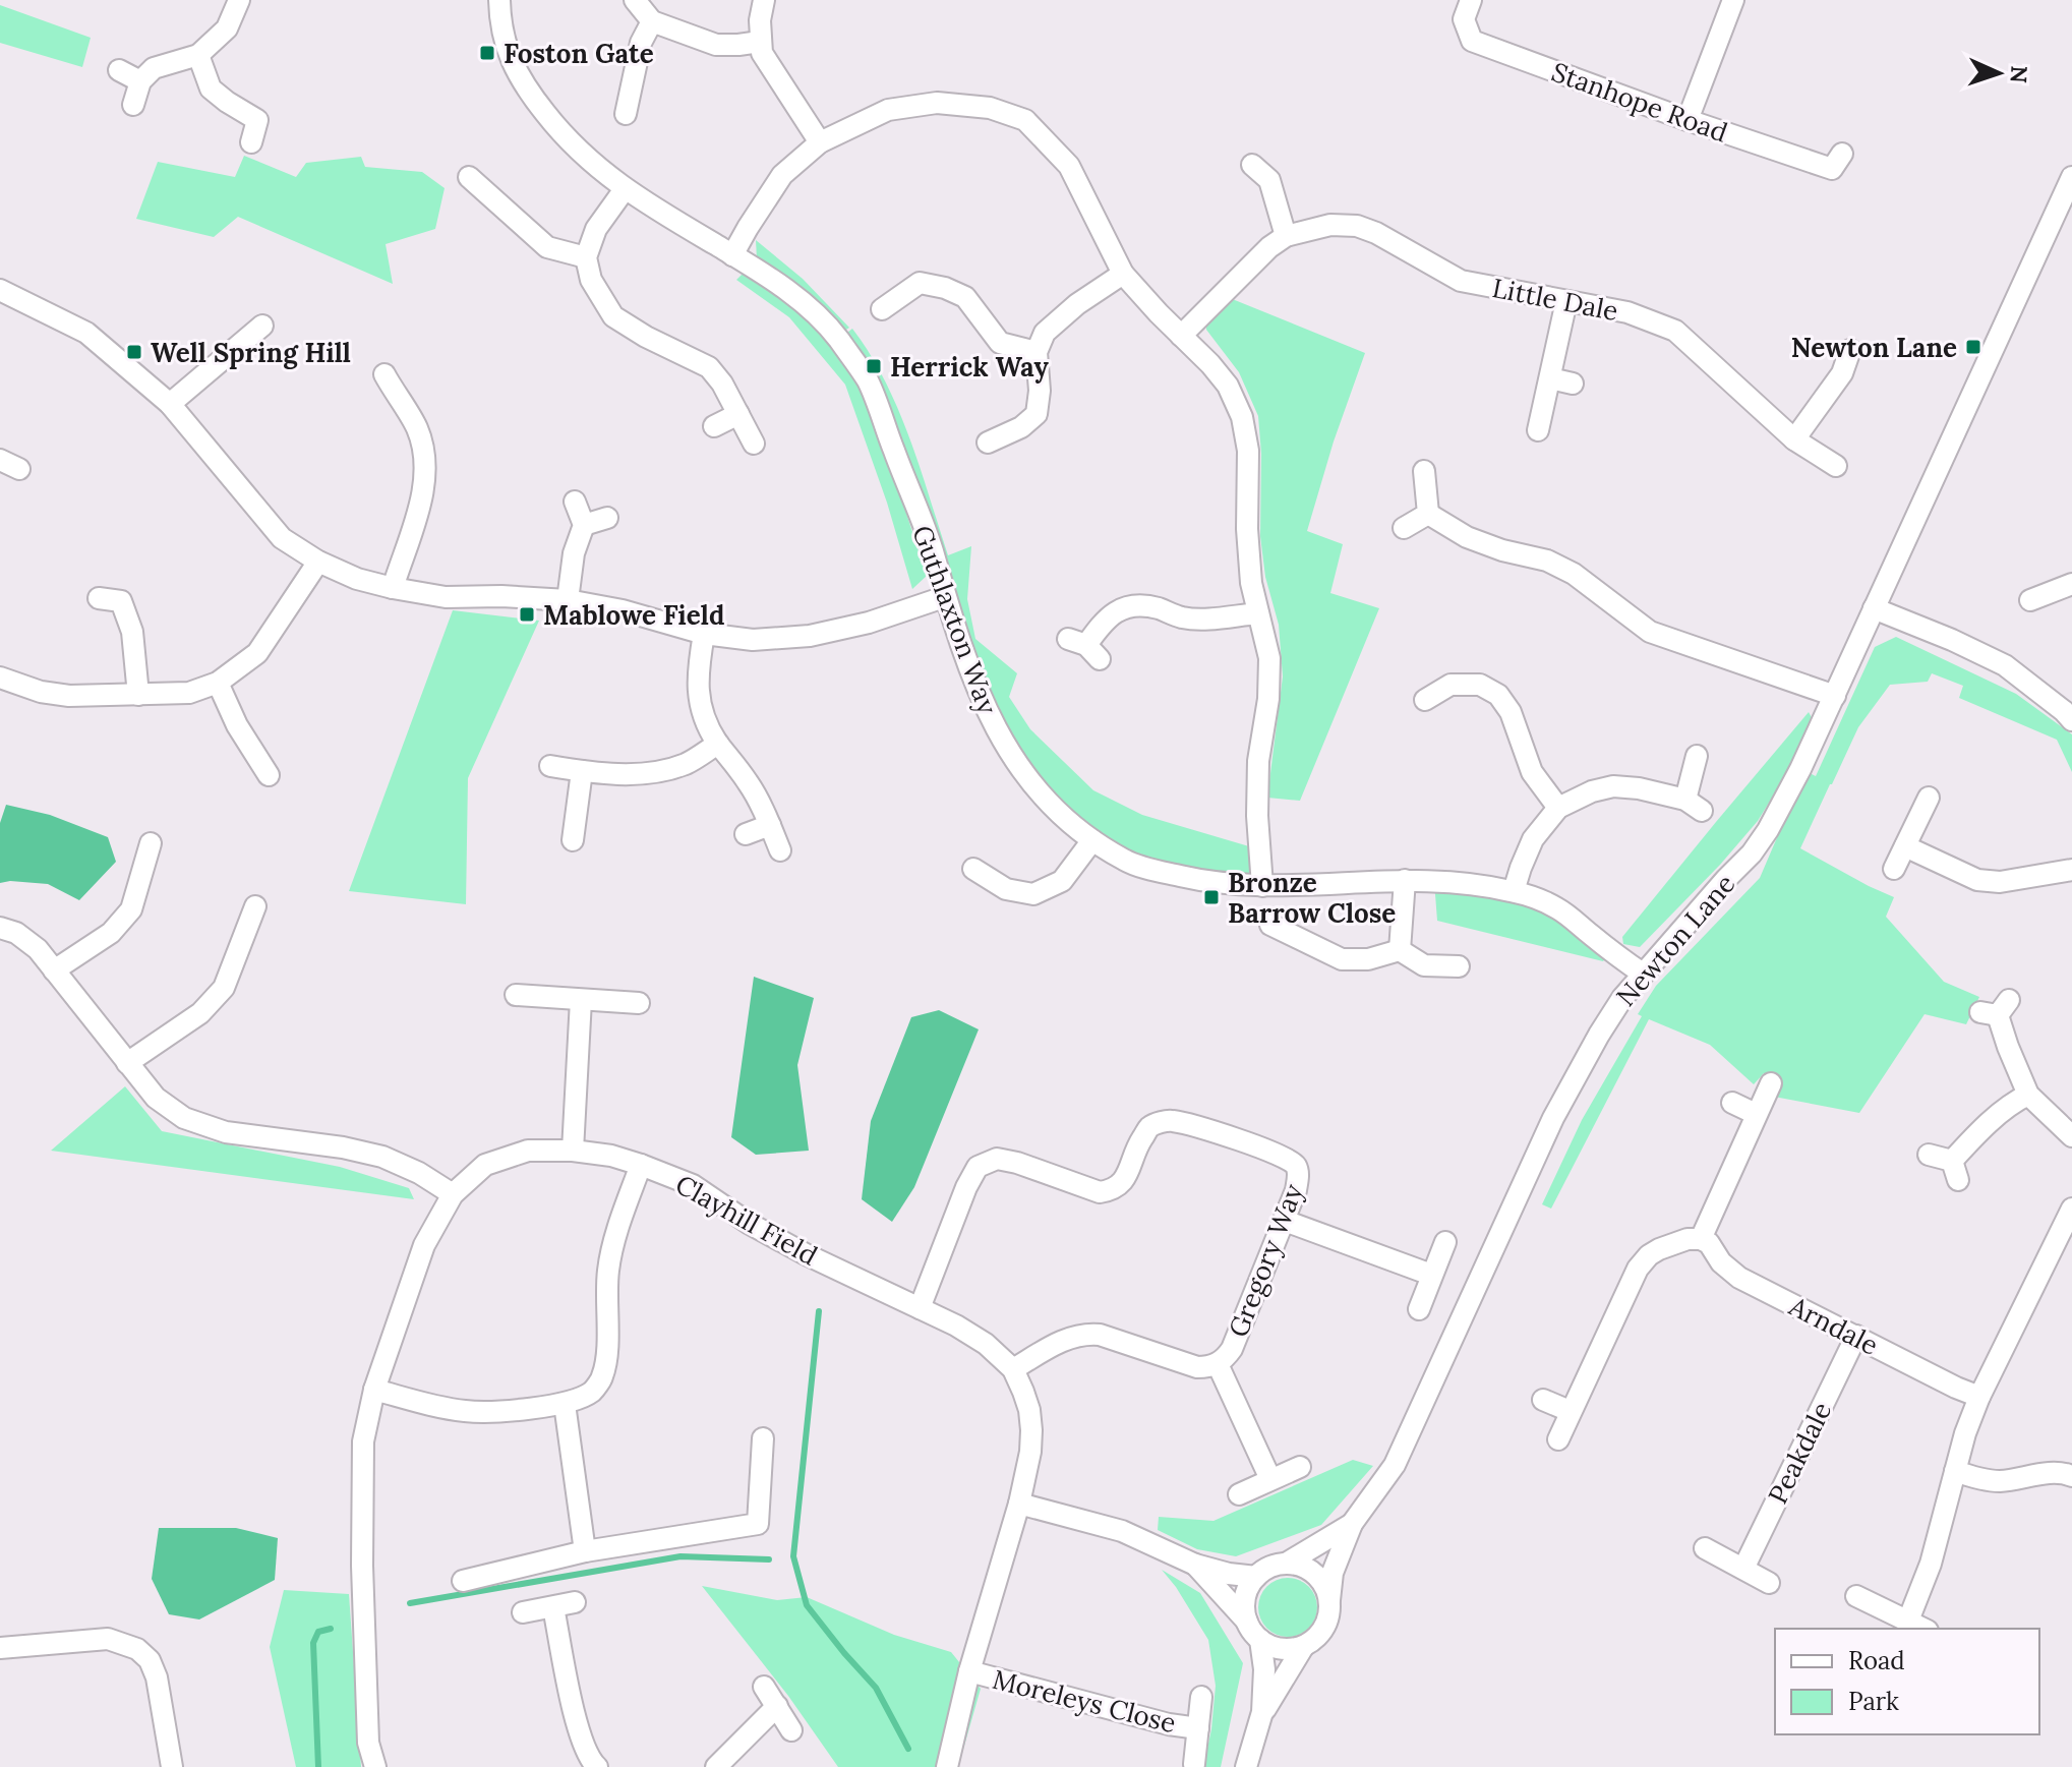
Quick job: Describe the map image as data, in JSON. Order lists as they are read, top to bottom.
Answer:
{
  "streets": {
    "street": [
      "Stanhope Road",
      "Little Dale",
      "Guthlaxton Way",
      "Newton Lane",
      "Clayhill Field",
      "Gregory Way",
      "Arndale",
      "Peakdale",
      "Moreleys Close"
    ]
  },
  "crossings": [
    ["Guthlaxton Way", "Newton Lane"],
    ["Clayhill Field", "Gregory Way"],
    ["Clayhill Field", "Moreleys Close"],
    ["Arndale", "Peakdale"]
  ],
  "places": {
    "transit": [
      "Foston Gate",
      "Newton Lane",
      "Well Spring Hill",
      "Herrick Way",
      "Mablowe Field",
      "Bronze Barrow Close"
    ]
  },
  "legend": ["Road", "Park"],
  "north": "right"
}
